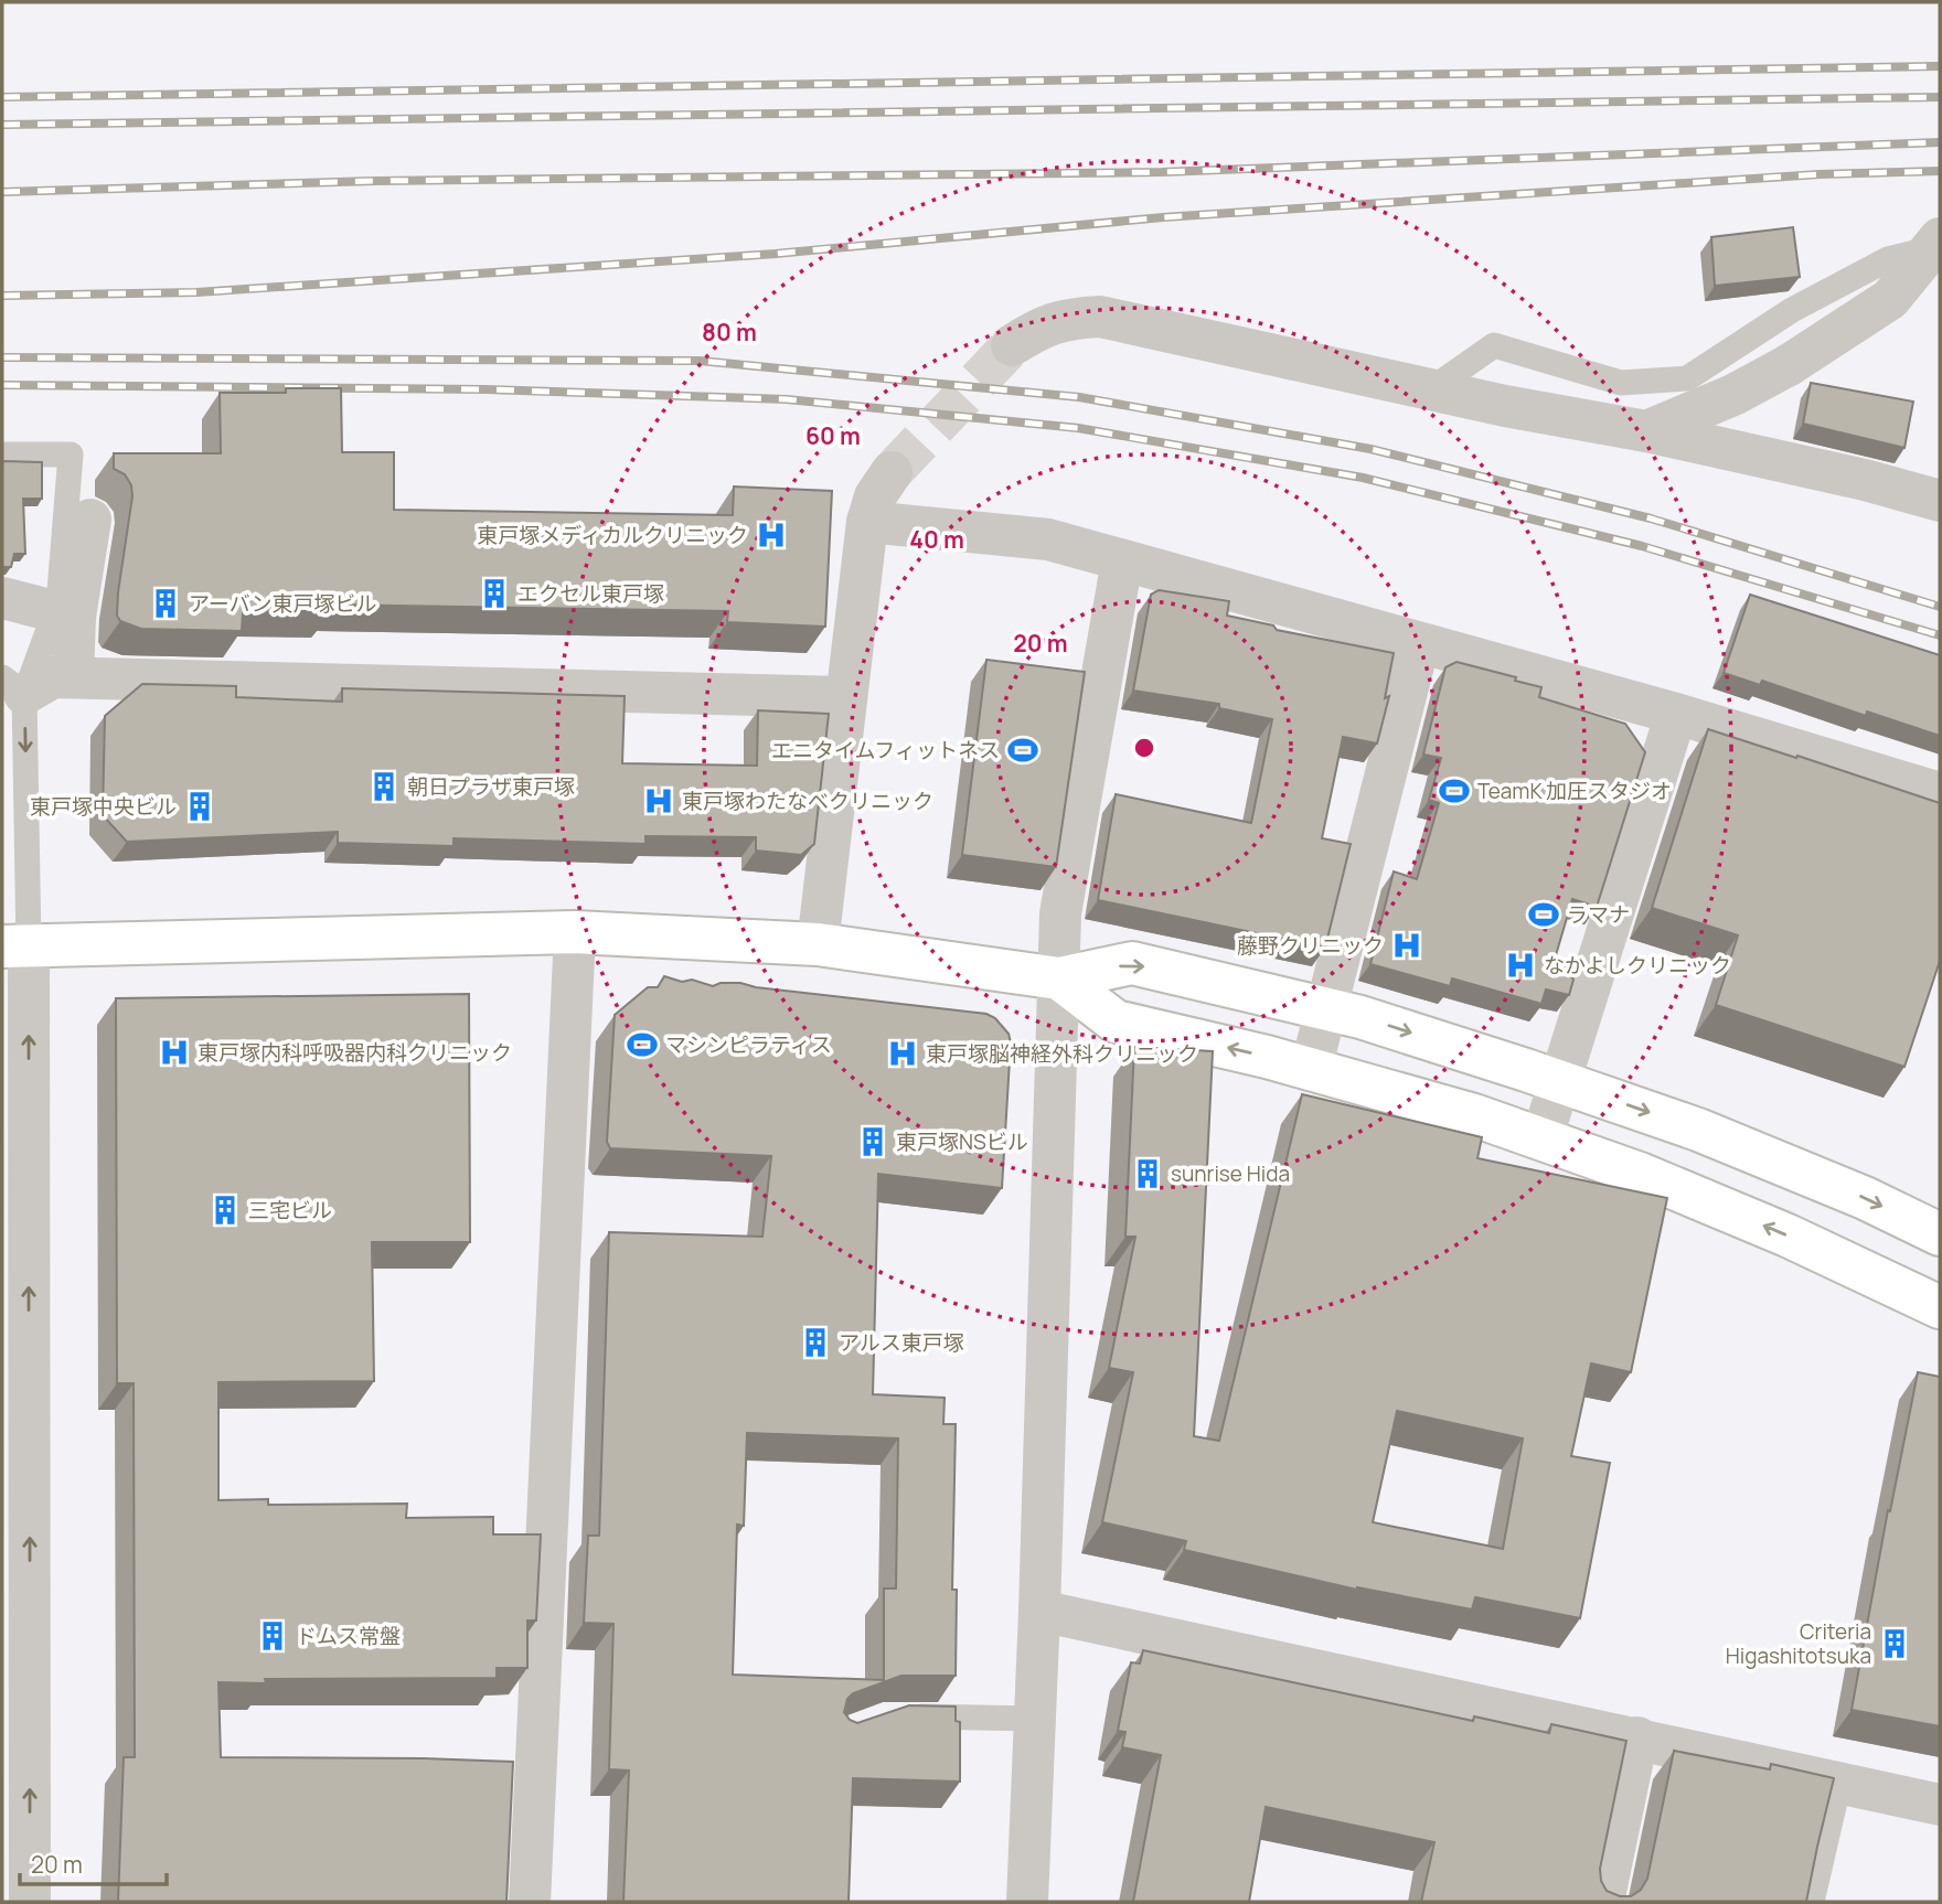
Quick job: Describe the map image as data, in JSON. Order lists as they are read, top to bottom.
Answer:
{
  "places": {
    "hospital": [
      "東戸塚メディカルクリニック",
      "東戸塚わたなべクリニック",
      "藤野クリニック",
      "なかよしクリニック",
      "東戸塚内科呼吸器内科クリニック",
      "東戸塚脳神経外科クリニック"
    ],
    "building": [
      "エクセル東戸塚",
      "アーバン東戸塚ビル",
      "朝日プラザ東戸塚",
      "東戸塚中央ビル",
      "東戸塚NSビル",
      "sunrise Hida",
      "三宅ビル",
      "アルス東戸塚",
      "ドムス常盤",
      "Criteria Higashitotsuka"
    ],
    "sports": [
      "エニタイムフィットネス",
      "TeamK 加圧スタジオ",
      "ラマナ",
      "マシンピラティス"
    ]
  },
  "scale_bar": "20 m",
  "rings": [
    "80 m",
    "60 m",
    "40 m",
    "20 m"
  ]
}
